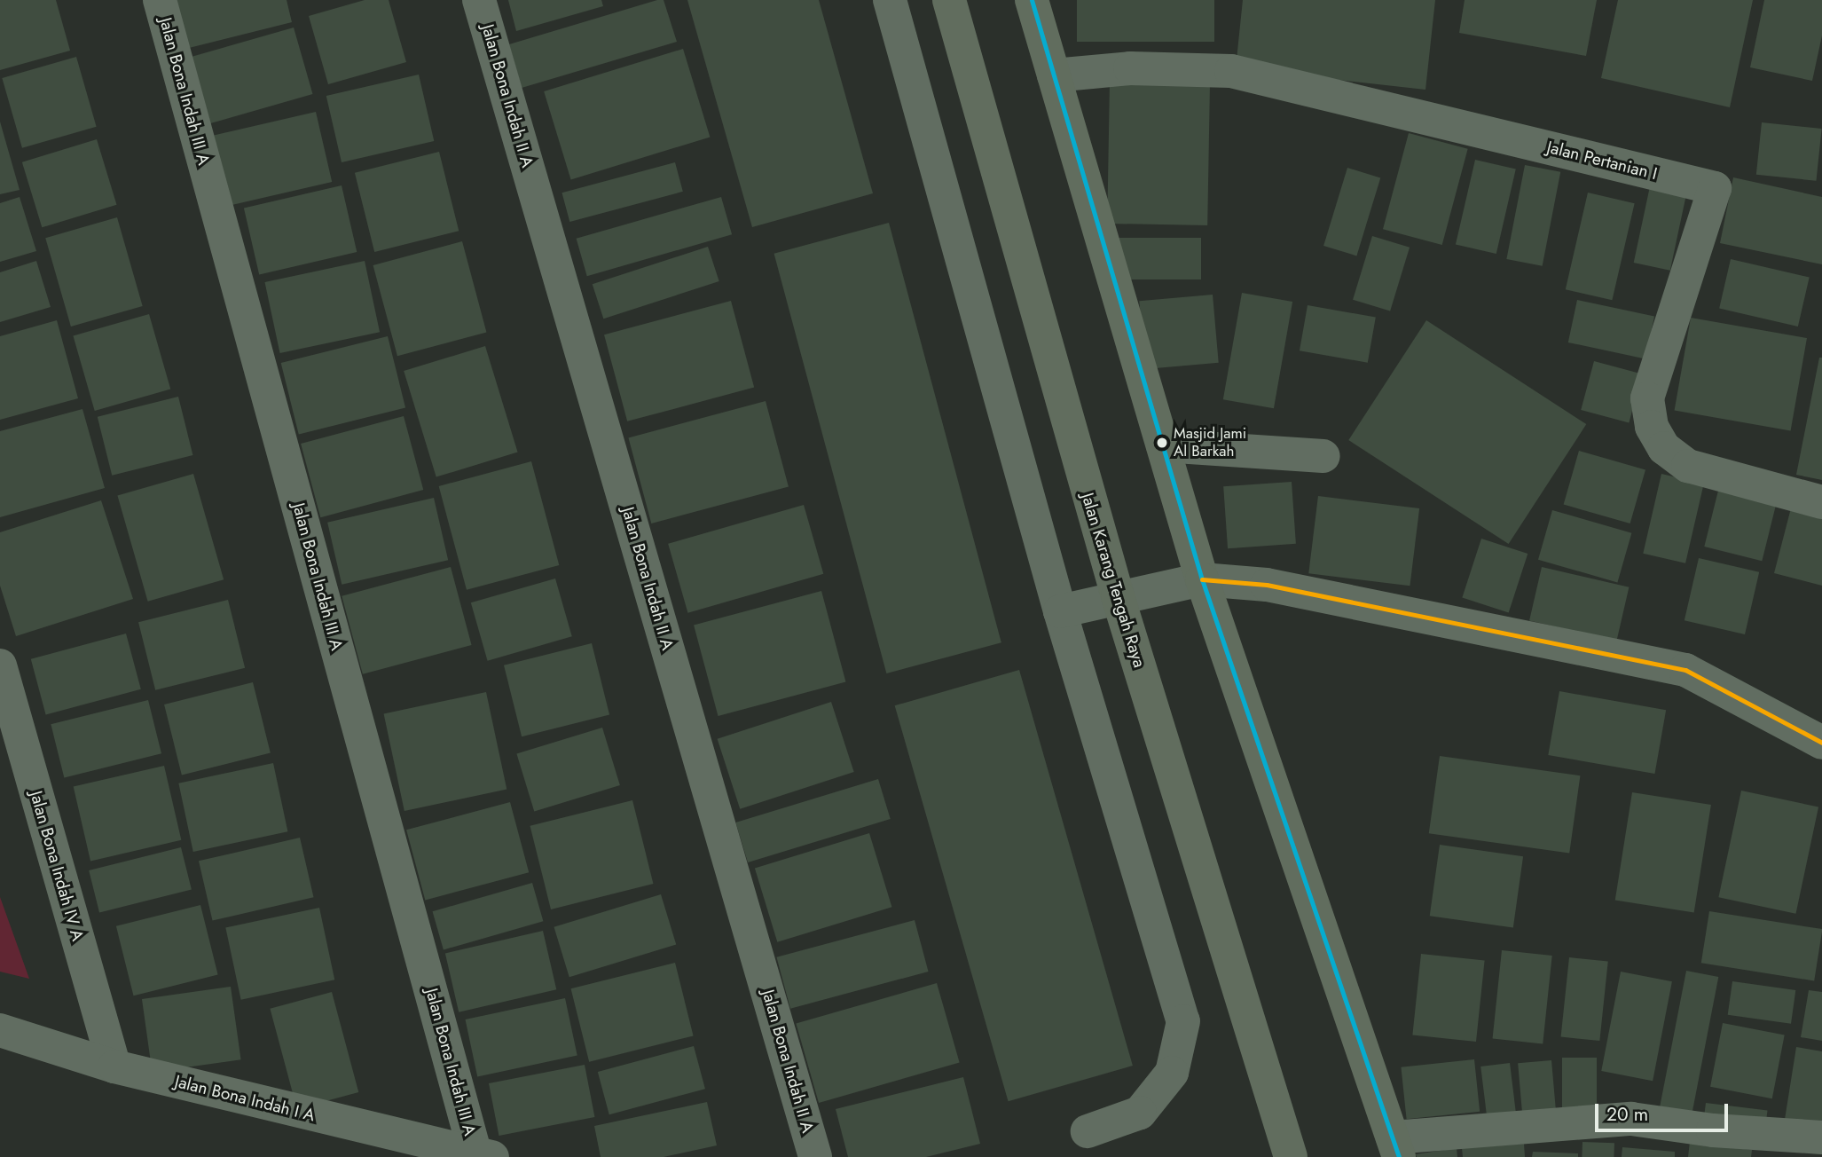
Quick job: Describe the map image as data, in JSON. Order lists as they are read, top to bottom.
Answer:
{
  "streets": {
    "main road": ["Jalan Karang Tengah Raya"],
    "street": [
      "Jalan Bona Indah III A",
      "Jalan Bona Indah II A",
      "Jalan Pertanian I",
      "Jalan Bona Indah IV A",
      "Jalan Bona Indah I A"
    ]
  },
  "crossings": [
    ["Jalan Bona Indah III A", "Jalan Bona Indah I A"],
    ["Jalan Bona Indah IV A", "Jalan Bona Indah I A"]
  ],
  "places": ["Masjid Jami Al Barkah"],
  "scale_bar": "20 m"
}
